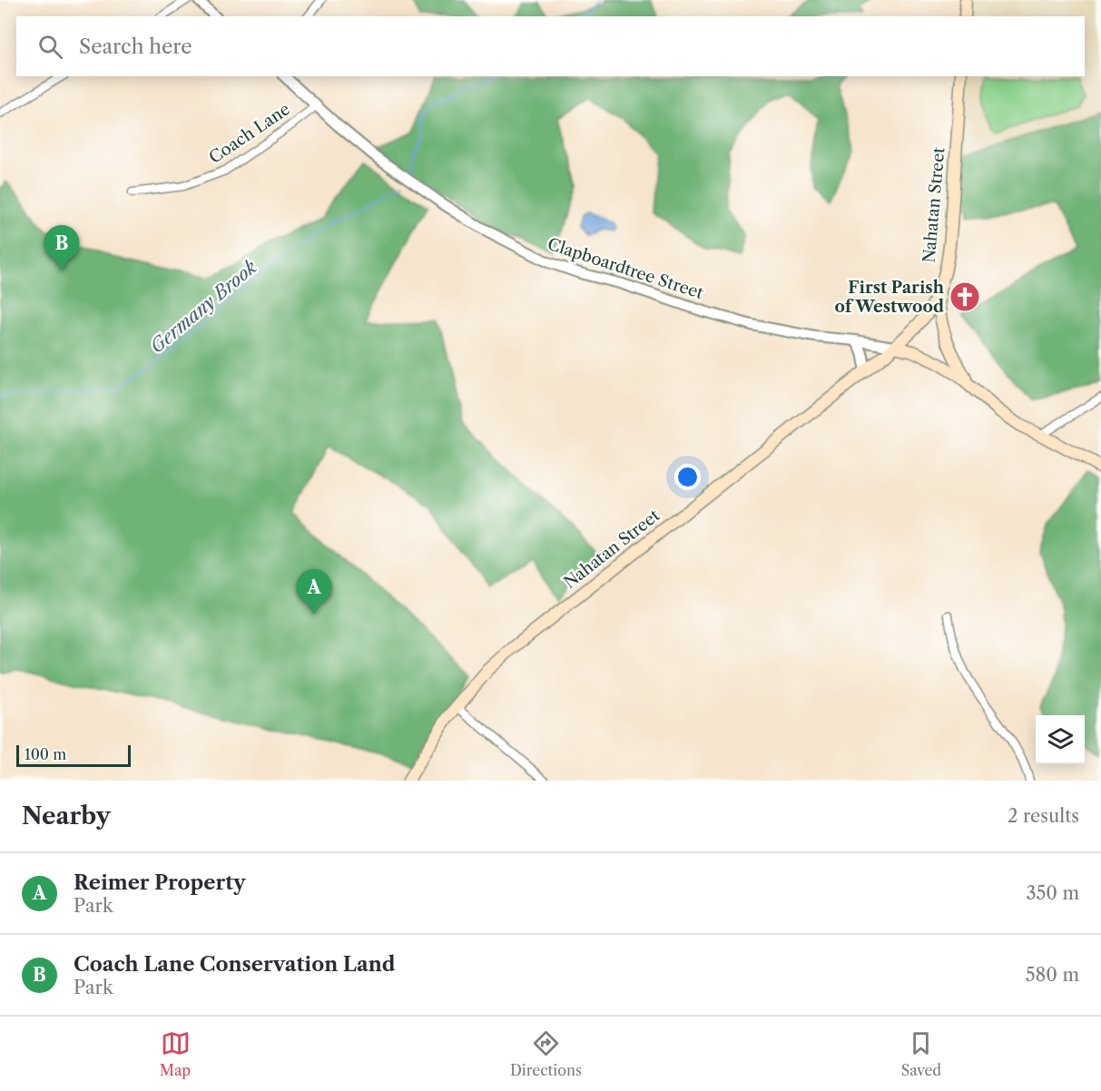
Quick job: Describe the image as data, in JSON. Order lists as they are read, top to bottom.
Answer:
{
  "streets": {
    "main road": ["Nahatan Street", "Clapboardtree Street"],
    "street": ["Coach Lane"]
  },
  "crossings": [
    ["Coach Lane", "Clapboardtree Street"],
    ["Nahatan Street", "Clapboardtree Street"]
  ],
  "water": ["Germany Brook"],
  "places": {
    "church": ["First Parish of Westwood"]
  },
  "scale_bar": "100 m",
  "page": {
    "search": "Search here",
    "pins": ["B", "A"],
    "scale": "100 m",
    "heading": ["Nearby", "2 results"],
    "list": [
      {
        "mark": "A",
        "name": "Reimer Property",
        "note": "Park",
        "value": "350 m"
      },
      {
        "mark": "B",
        "name": "Coach Lane Conservation Land",
        "note": "Park",
        "value": "580 m"
      }
    ],
    "nav": ["Map", "Directions", "Saved"]
  }
}
